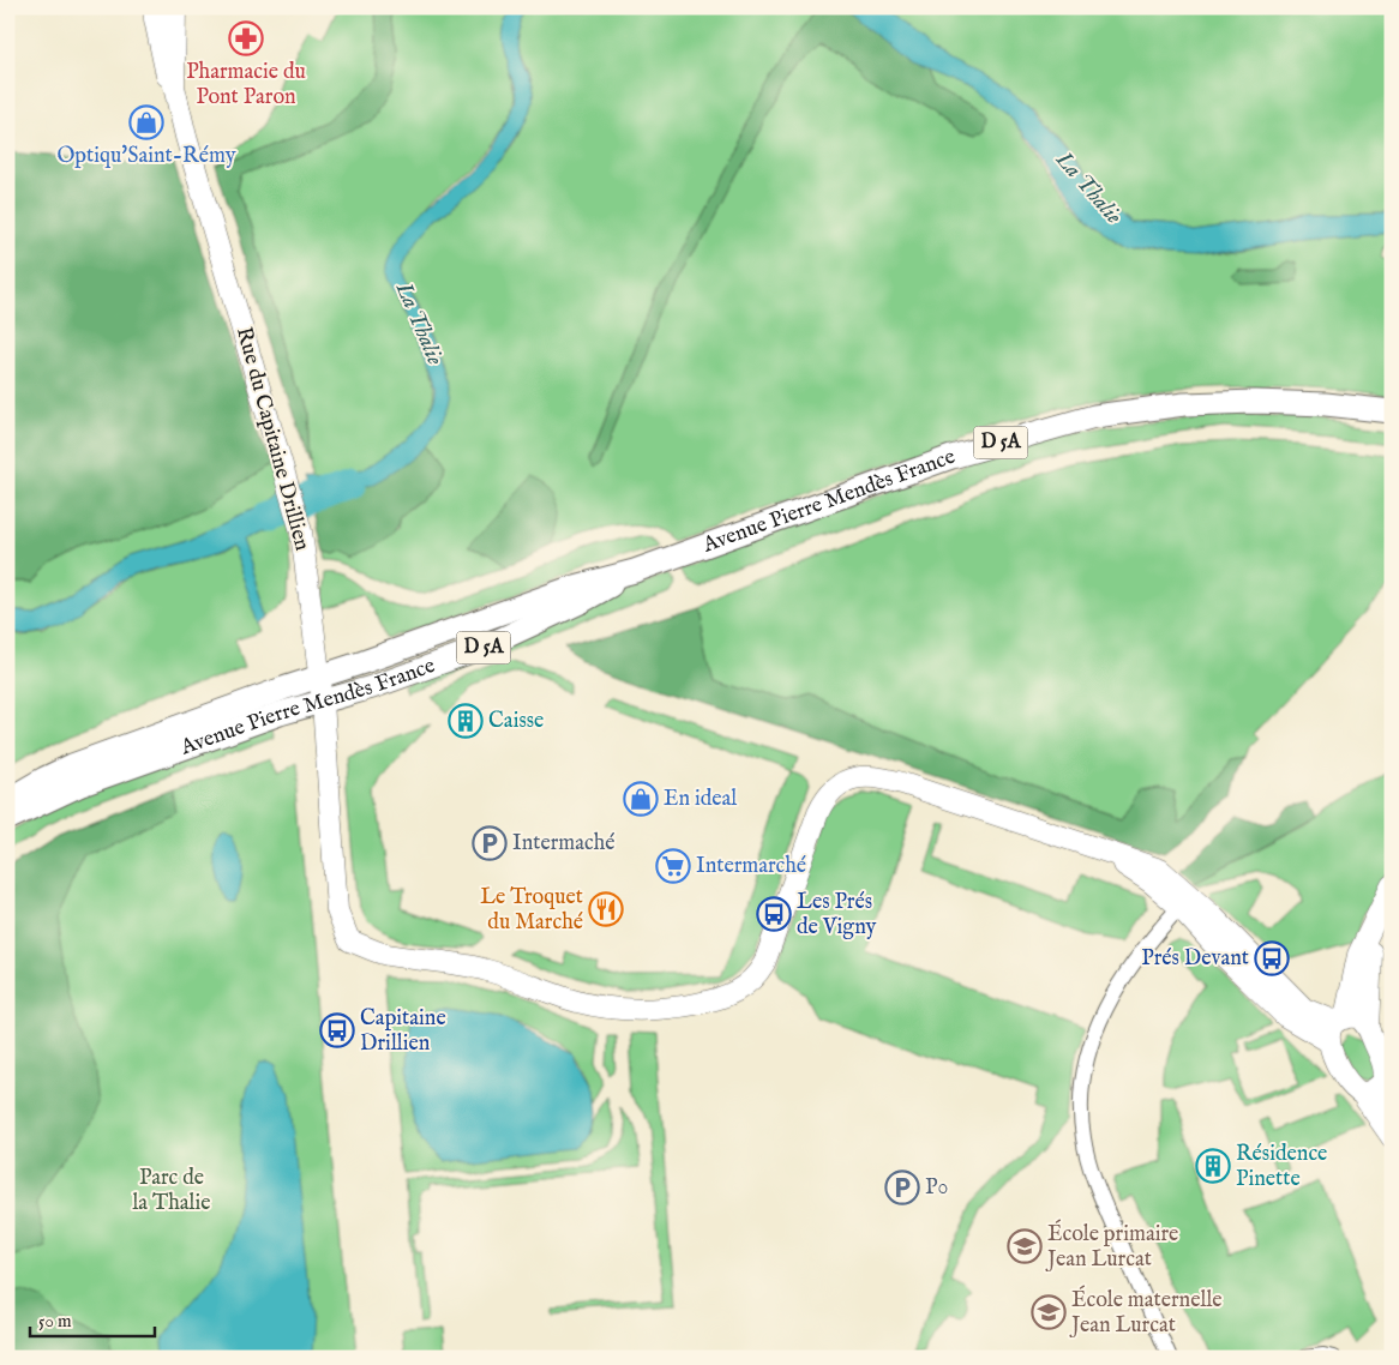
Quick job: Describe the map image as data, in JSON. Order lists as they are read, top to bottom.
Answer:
{
  "streets": {
    "main road": ["D 5A", "Avenue Pierre Mendès France"],
    "street": ["Rue du Capitaine Drillien"]
  },
  "crossings": [
    ["Rue du Capitaine Drillien", "Avenue Pierre Mendès France"]
  ],
  "water": ["La Thalie"],
  "parks": ["Parc de la Thalie"],
  "places": {
    "pharmacy": ["Pharmacie du Pont Paron"],
    "shop": ["Optiqu'Saint-Rémy", "En ideal"],
    "building": ["Caisse", "Résidence Pinette"],
    "parking": ["Intermaché", "P0"],
    "supermarket": ["Intermarché"],
    "restaurant": ["Le Troquet du Marché"],
    "bus stop": ["Les Prés de Vigny", "Prés Devant", "Capitaine Drillien"],
    "school or university": ["École primaire Jean Lurcat", "École maternelle Jean Lurcat"]
  },
  "scale_bar": "50 m"
}
